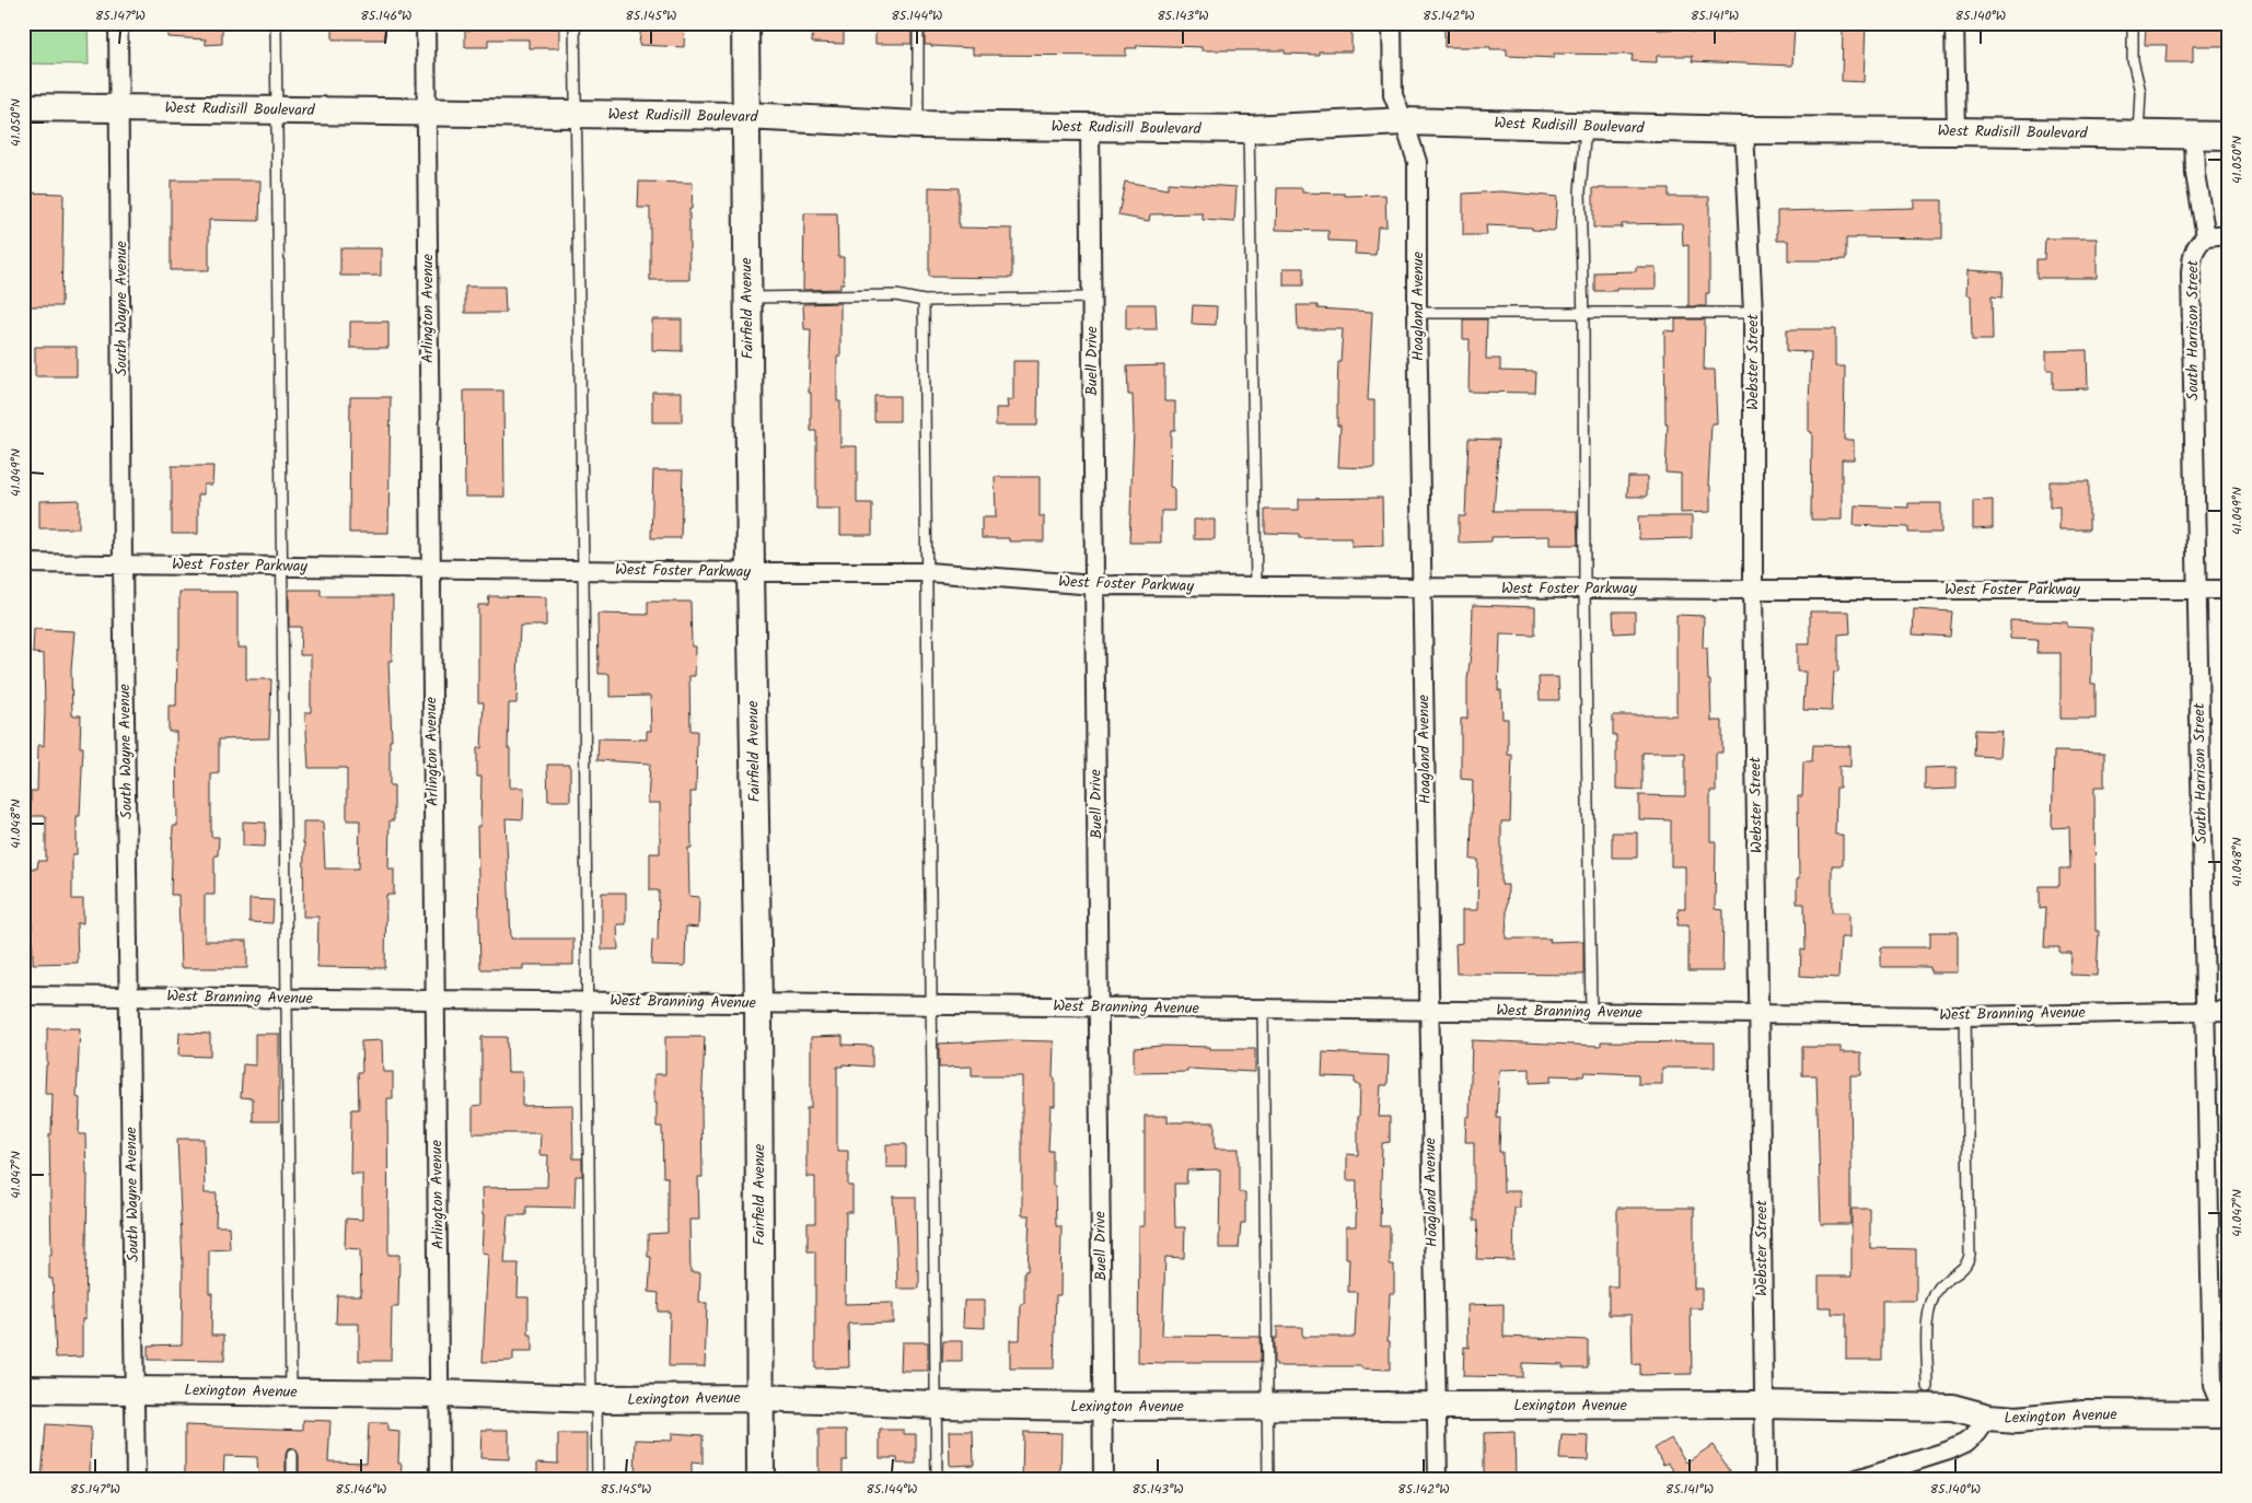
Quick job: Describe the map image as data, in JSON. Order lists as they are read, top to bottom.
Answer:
{
  "streets": {
    "street": [
      "West Rudisill Boulevard",
      "Hoagland Avenue",
      "South Wayne Avenue",
      "Arlington Avenue",
      "Fairfield Avenue",
      "South Harrison Street",
      "Buell Drive",
      "Webster Street",
      "West Foster Parkway",
      "West Branning Avenue",
      "Lexington Avenue"
    ]
  },
  "crossings": [
    ["West Rudisill Boulevard", "Hoagland Avenue"],
    ["West Rudisill Boulevard", "South Wayne Avenue"],
    ["West Rudisill Boulevard", "Arlington Avenue"],
    ["West Rudisill Boulevard", "Fairfield Avenue"],
    ["West Rudisill Boulevard", "Buell Drive"],
    ["West Rudisill Boulevard", "Webster Street"],
    ["Hoagland Avenue", "West Foster Parkway"],
    ["Hoagland Avenue", "West Branning Avenue"],
    ["Hoagland Avenue", "Lexington Avenue"],
    ["South Wayne Avenue", "West Foster Parkway"],
    ["South Wayne Avenue", "West Branning Avenue"],
    ["South Wayne Avenue", "Lexington Avenue"],
    ["Arlington Avenue", "West Foster Parkway"],
    ["Arlington Avenue", "West Branning Avenue"],
    ["Arlington Avenue", "Lexington Avenue"],
    ["Fairfield Avenue", "West Foster Parkway"],
    ["Fairfield Avenue", "West Branning Avenue"],
    ["Fairfield Avenue", "Lexington Avenue"],
    ["South Harrison Street", "West Foster Parkway"],
    ["South Harrison Street", "West Branning Avenue"],
    ["Buell Drive", "West Foster Parkway"],
    ["Buell Drive", "West Branning Avenue"],
    ["Buell Drive", "Lexington Avenue"],
    ["Webster Street", "West Foster Parkway"],
    ["Webster Street", "West Branning Avenue"],
    ["Webster Street", "Lexington Avenue"]
  ],
  "coordinates": [
    "85.147°W",
    "85.146°W",
    "85.145°W",
    "85.144°W",
    "85.143°W",
    "85.142°W",
    "85.141°W",
    "85.140°W",
    "41.050°N",
    "41.049°N",
    "41.048°N",
    "41.047°N"
  ]
}
